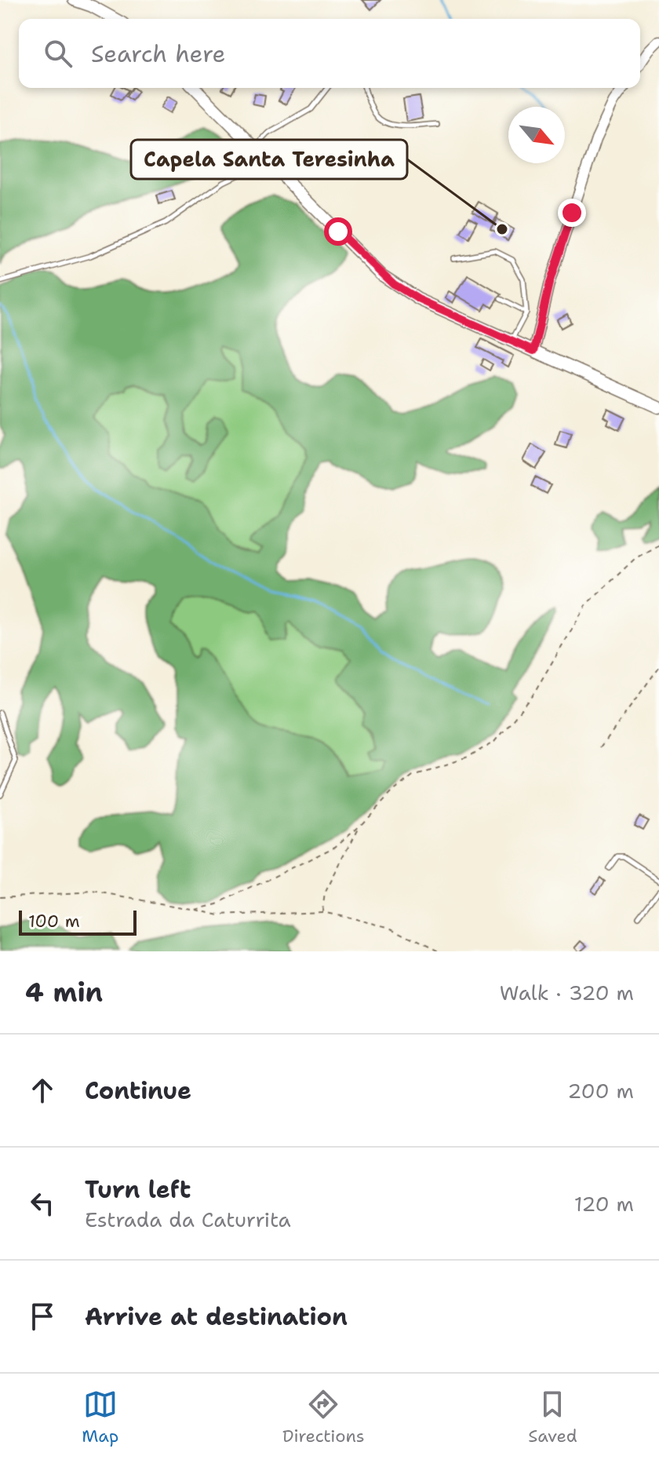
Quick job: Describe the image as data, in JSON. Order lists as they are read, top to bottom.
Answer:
{
  "places": ["Capela Santa Teresinha"],
  "scale_bar": "100 m",
  "north": "bottom right",
  "page": {
    "search": "Search here",
    "scale": "100 m",
    "heading": ["4 min", "Walk · 320 m"],
    "list": [
      ["Continue", "200 m"],
      ["Turn left", "Estrada da Caturrita", "120 m"],
      "Arrive at destination"
    ],
    "nav": ["Map", "Directions", "Saved"]
  }
}
